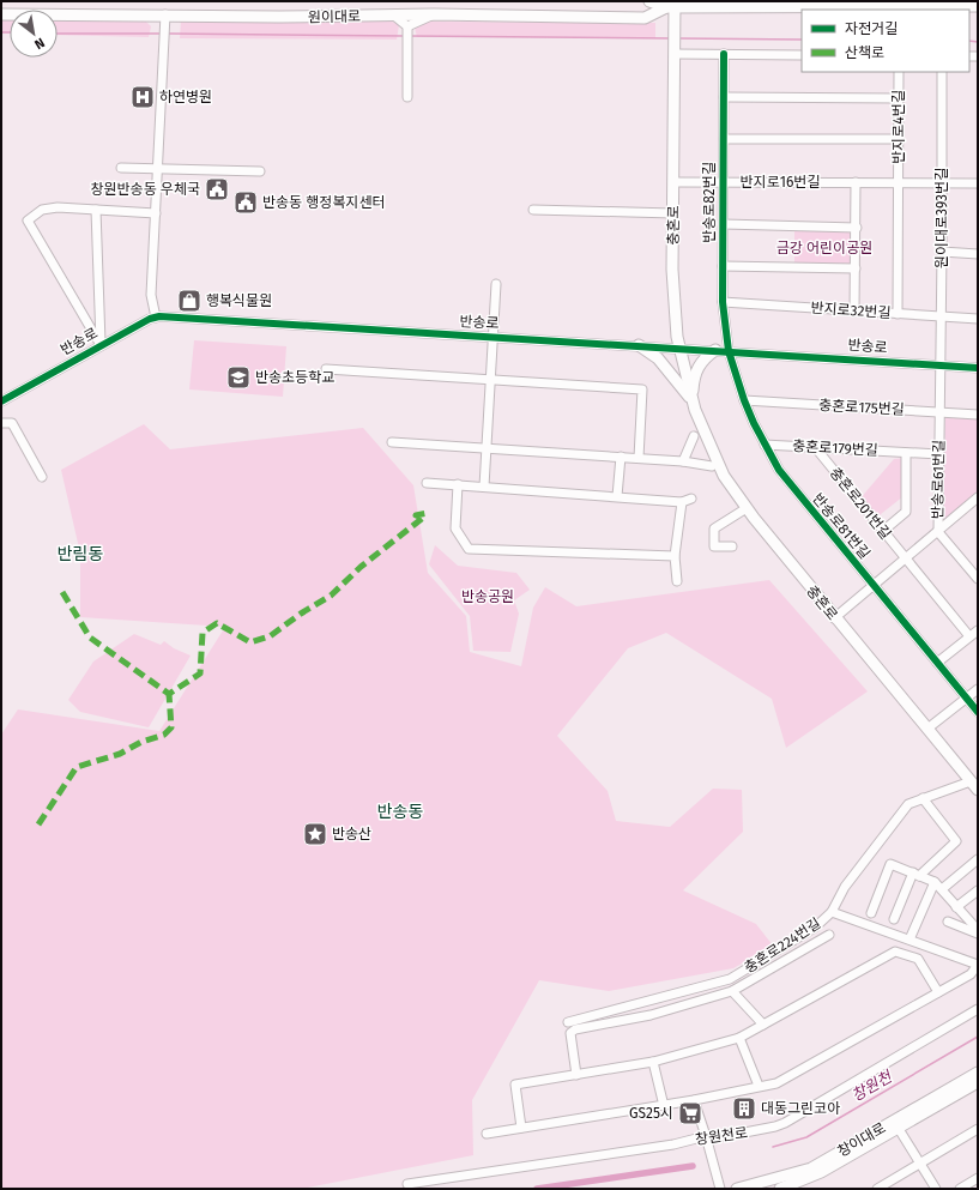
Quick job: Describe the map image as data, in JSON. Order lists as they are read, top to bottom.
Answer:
{
  "streets": {
    "main road": ["원이대로", "충혼로", "창이대로"],
    "street": [
      "반지로4번길",
      "반지로16번길",
      "반송로82번길",
      "원이대로393번길",
      "반지로32번길",
      "반송로",
      "충혼로175번길",
      "충혼로179번길",
      "반송로61번길",
      "충혼로201번길",
      "반송로81번길",
      "충혼로224번길",
      "창원천로"
    ]
  },
  "crossings": [
    ["원이대로", "충혼로"],
    ["반지로4번길", "반지로16번길"],
    ["반지로16번길", "반송로82번길"],
    ["반지로16번길", "원이대로393번길"],
    ["반지로16번길", "충혼로"],
    ["반송로82번길", "반지로32번길"],
    ["반송로82번길", "반송로"],
    ["반송로82번길", "반송로81번길"],
    ["원이대로393번길", "반지로32번길"],
    ["원이대로393번길", "반송로"],
    ["원이대로393번길", "반송로61번길"],
    ["충혼로", "반송로"],
    ["충혼로", "충혼로224번길"],
    ["반송로", "반송로61번길"],
    ["반송로", "반송로81번길"],
    ["충혼로175번길", "반송로61번길"],
    ["충혼로175번길", "반송로81번길"],
    ["충혼로179번길", "반송로61번길"],
    ["충혼로179번길", "충혼로201번길"],
    ["충혼로179번길", "반송로81번길"]
  ],
  "districts": ["반림동", "반송동"],
  "water": ["창원천"],
  "parks": ["금강 어린이공원", "반송공원"],
  "places": {
    "hospital": ["하연병원"],
    "public building": ["창원반송동 우체국", "반송동 행정복지센터"],
    "shop": ["행복식물원"],
    "school or university": ["반송초등학교"],
    "place": ["반송산"],
    "building": ["대동그린코아"],
    "supermarket": ["GS25시"]
  },
  "legend": ["자전거길", "산책로"],
  "north": "bottom right"
}
